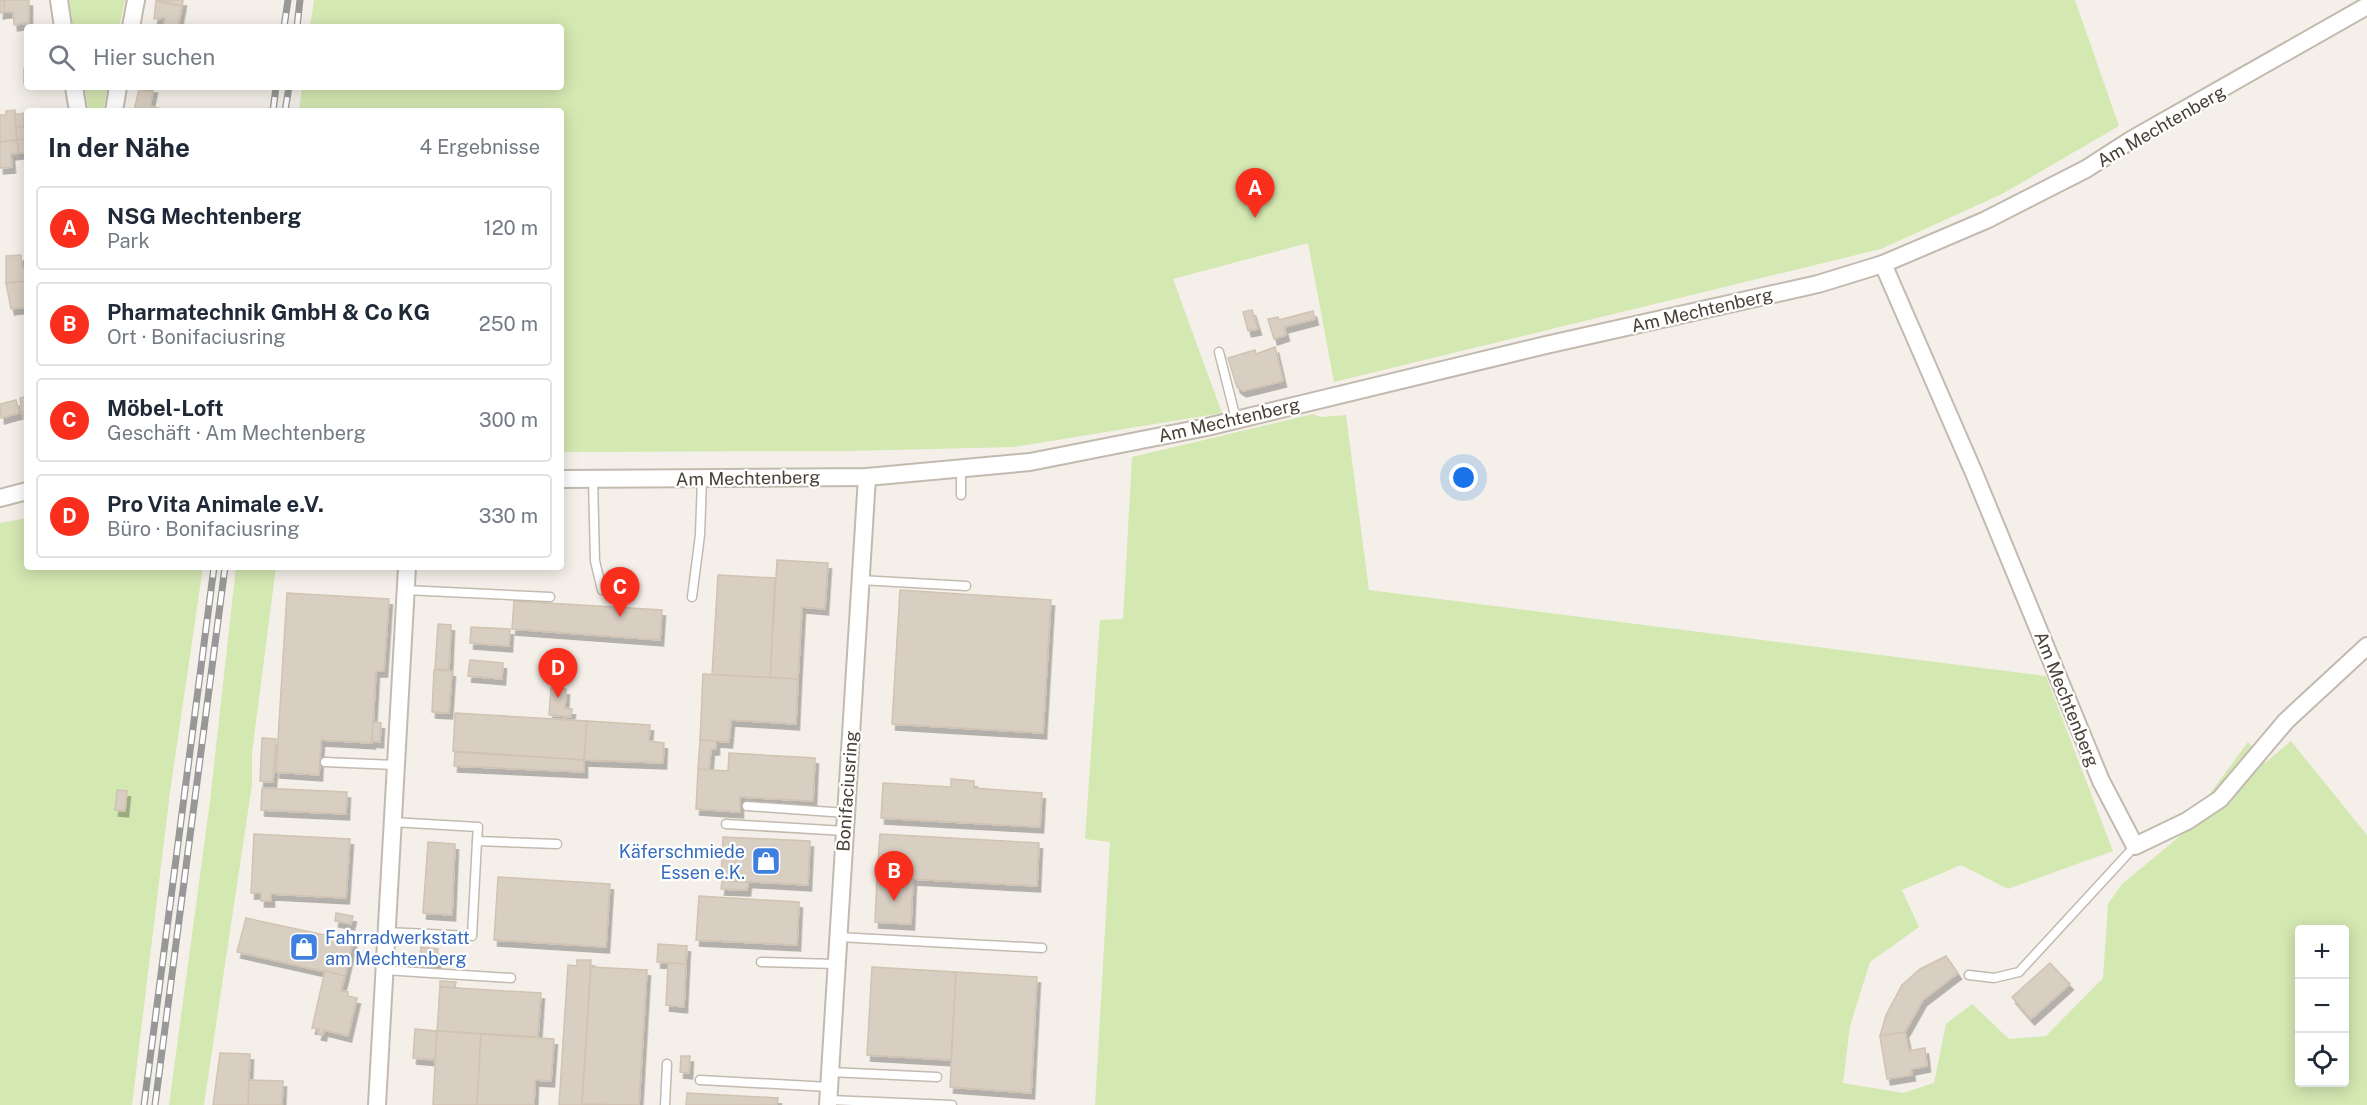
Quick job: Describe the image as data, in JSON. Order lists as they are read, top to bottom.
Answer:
{
  "streets": {
    "street": ["Am Mechtenberg", "Bonifaciusring"]
  },
  "crossings": [
    ["Am Mechtenberg", "Bonifaciusring"]
  ],
  "places": {
    "shop": ["Käferschmiede Essen e.K.", "Fahrradwerkstatt am Mechtenberg"]
  },
  "page": {
    "search": "Hier suchen",
    "heading": ["In der Nähe", "4 Ergebnisse"],
    "pins": [
      "A",
      "C",
      "D",
      "B"
    ],
    "list": [
      {
        "mark": "A",
        "name": "NSG Mechtenberg",
        "note": "Park",
        "value": "120 m"
      },
      {
        "mark": "B",
        "name": "Pharmatechnik GmbH & Co KG",
        "note": "Ort · Bonifaciusring",
        "value": "250 m"
      },
      {
        "mark": "C",
        "name": "Möbel-Loft",
        "note": "Geschäft · Am Mechtenberg",
        "value": "300 m"
      },
      {
        "mark": "D",
        "name": "Pro Vita Animale e.V.",
        "note": "Büro · Bonifaciusring",
        "value": "330 m"
      }
    ],
    "map_buttons": ["+", "−"]
  }
}
